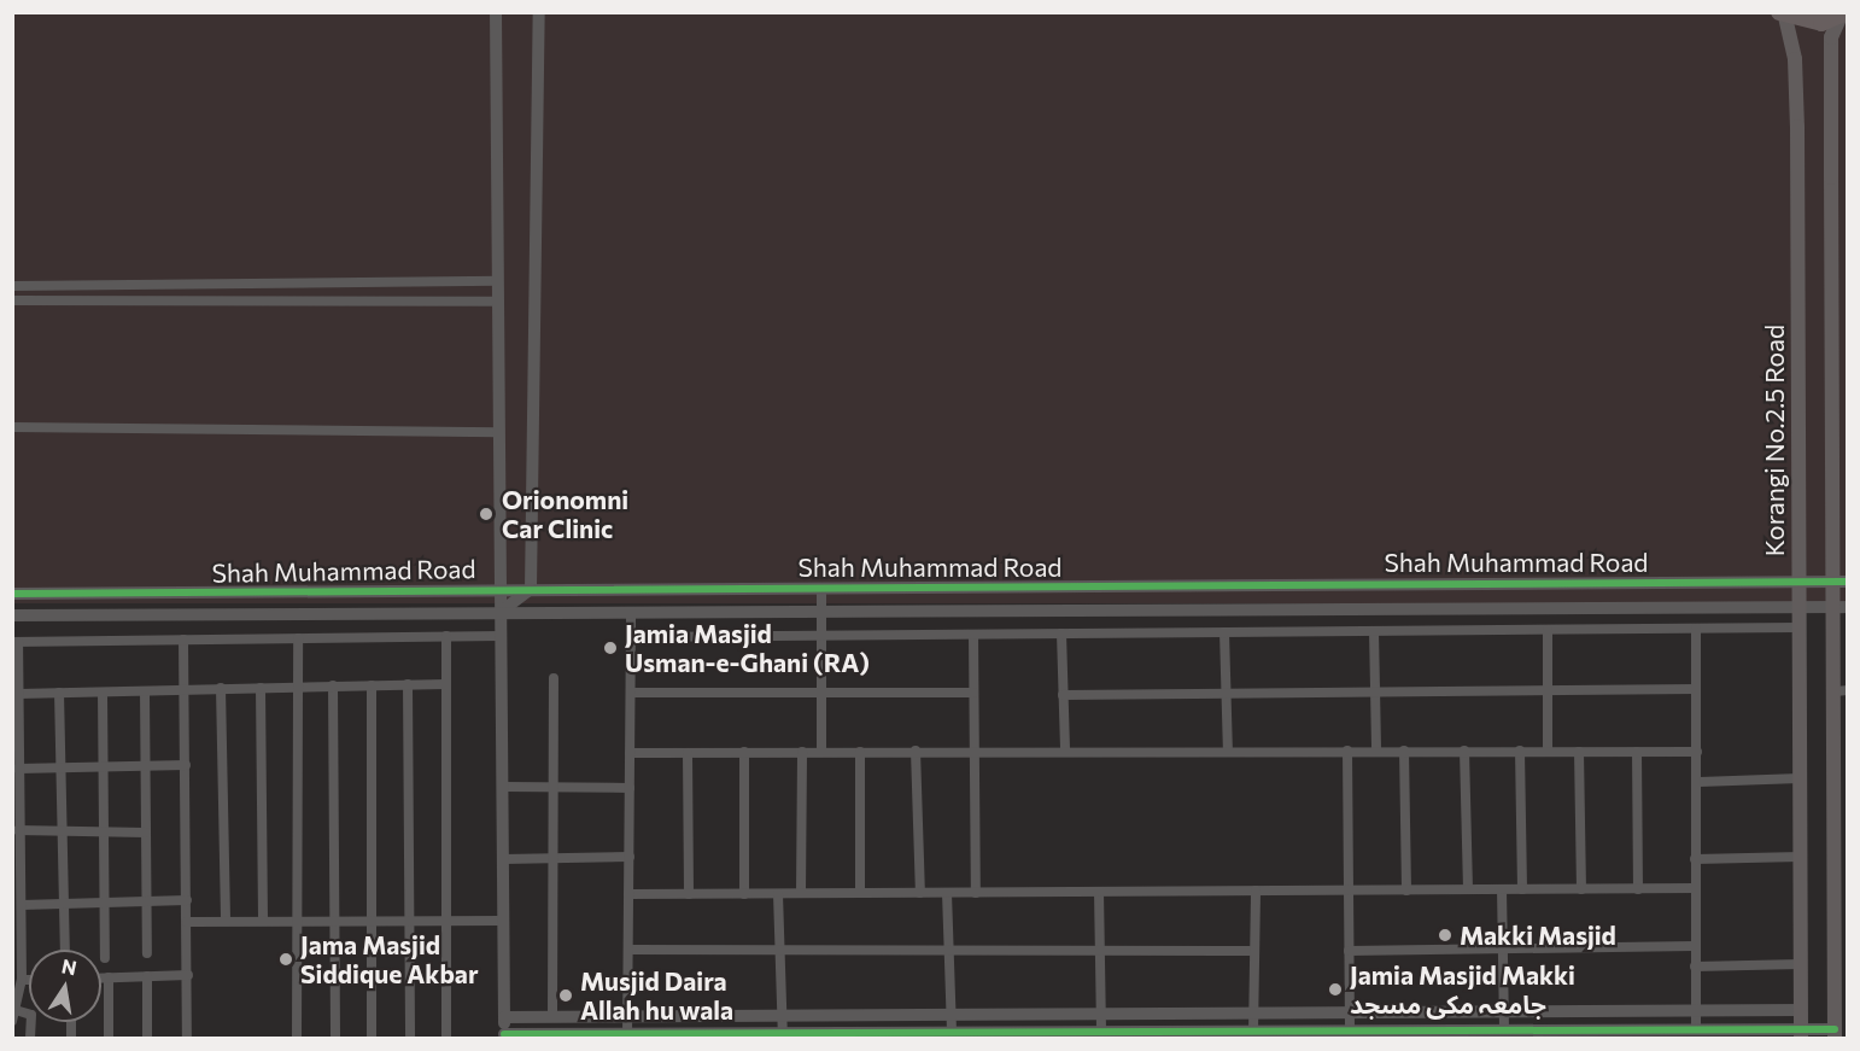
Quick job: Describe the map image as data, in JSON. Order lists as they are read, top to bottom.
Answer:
{
  "streets": {
    "main road": ["Korangi No.2.5 Road"],
    "street": ["Shah Muhammad Road"]
  },
  "crossings": [
    ["Korangi No.2.5 Road", "Shah Muhammad Road"]
  ],
  "places": [
    "Orionomni Car Clinic",
    "Jamia Masjid Usman-e-Ghani (RA)",
    "Makki Masjid",
    "Jama Masjid Siddique Akbar",
    "Jamia Masjid Makki جامعہ مکی مسجد",
    "Musjid Daira Allah hu wala"
  ],
  "north": "top"
}
